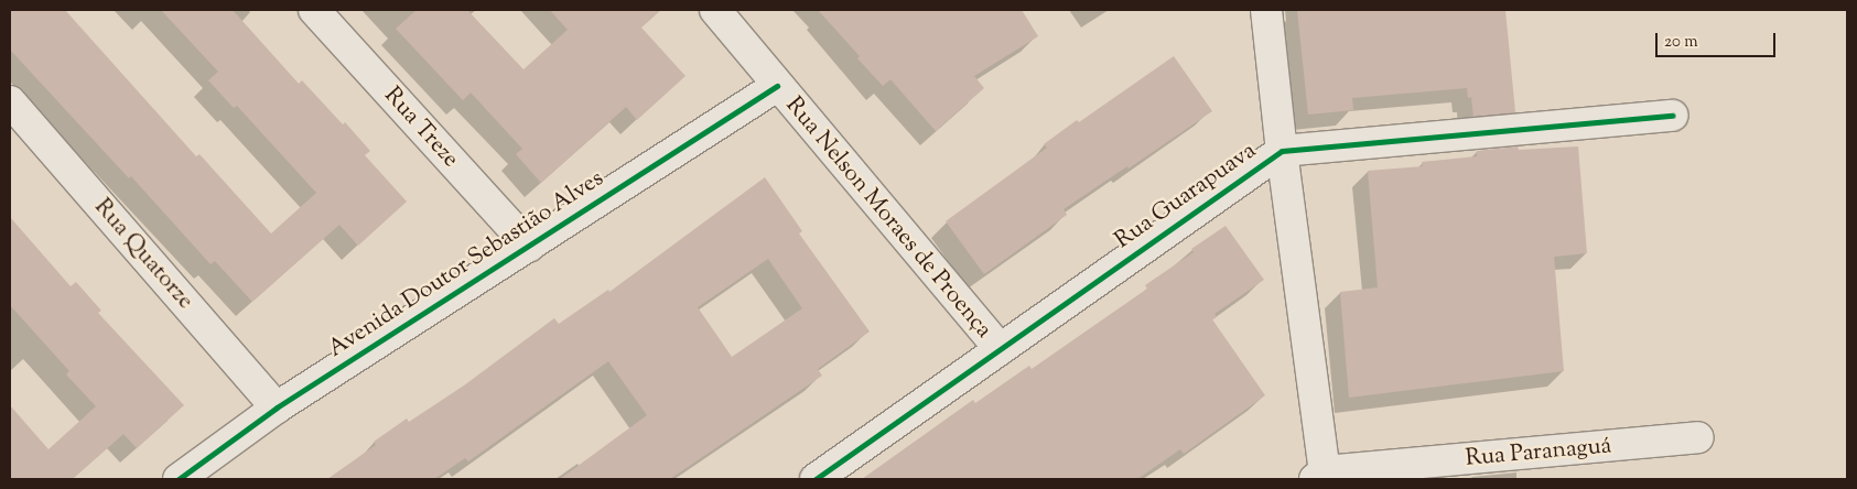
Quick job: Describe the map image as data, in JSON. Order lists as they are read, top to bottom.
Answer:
{
  "streets": {
    "street": [
      "Rua Treze",
      "Rua Guarapuava",
      "Rua Nelson Moraes de Proença",
      "Rua Quatorze",
      "Avenida Doutor Sebastião Alves",
      "Rua Paranaguá"
    ]
  },
  "crossings": [
    ["Rua Treze", "Avenida Doutor Sebastião Alves"],
    ["Rua Guarapuava", "Rua Nelson Moraes de Proença"],
    ["Rua Nelson Moraes de Proença", "Avenida Doutor Sebastião Alves"],
    ["Rua Quatorze", "Avenida Doutor Sebastião Alves"]
  ],
  "scale_bar": "20 m"
}
